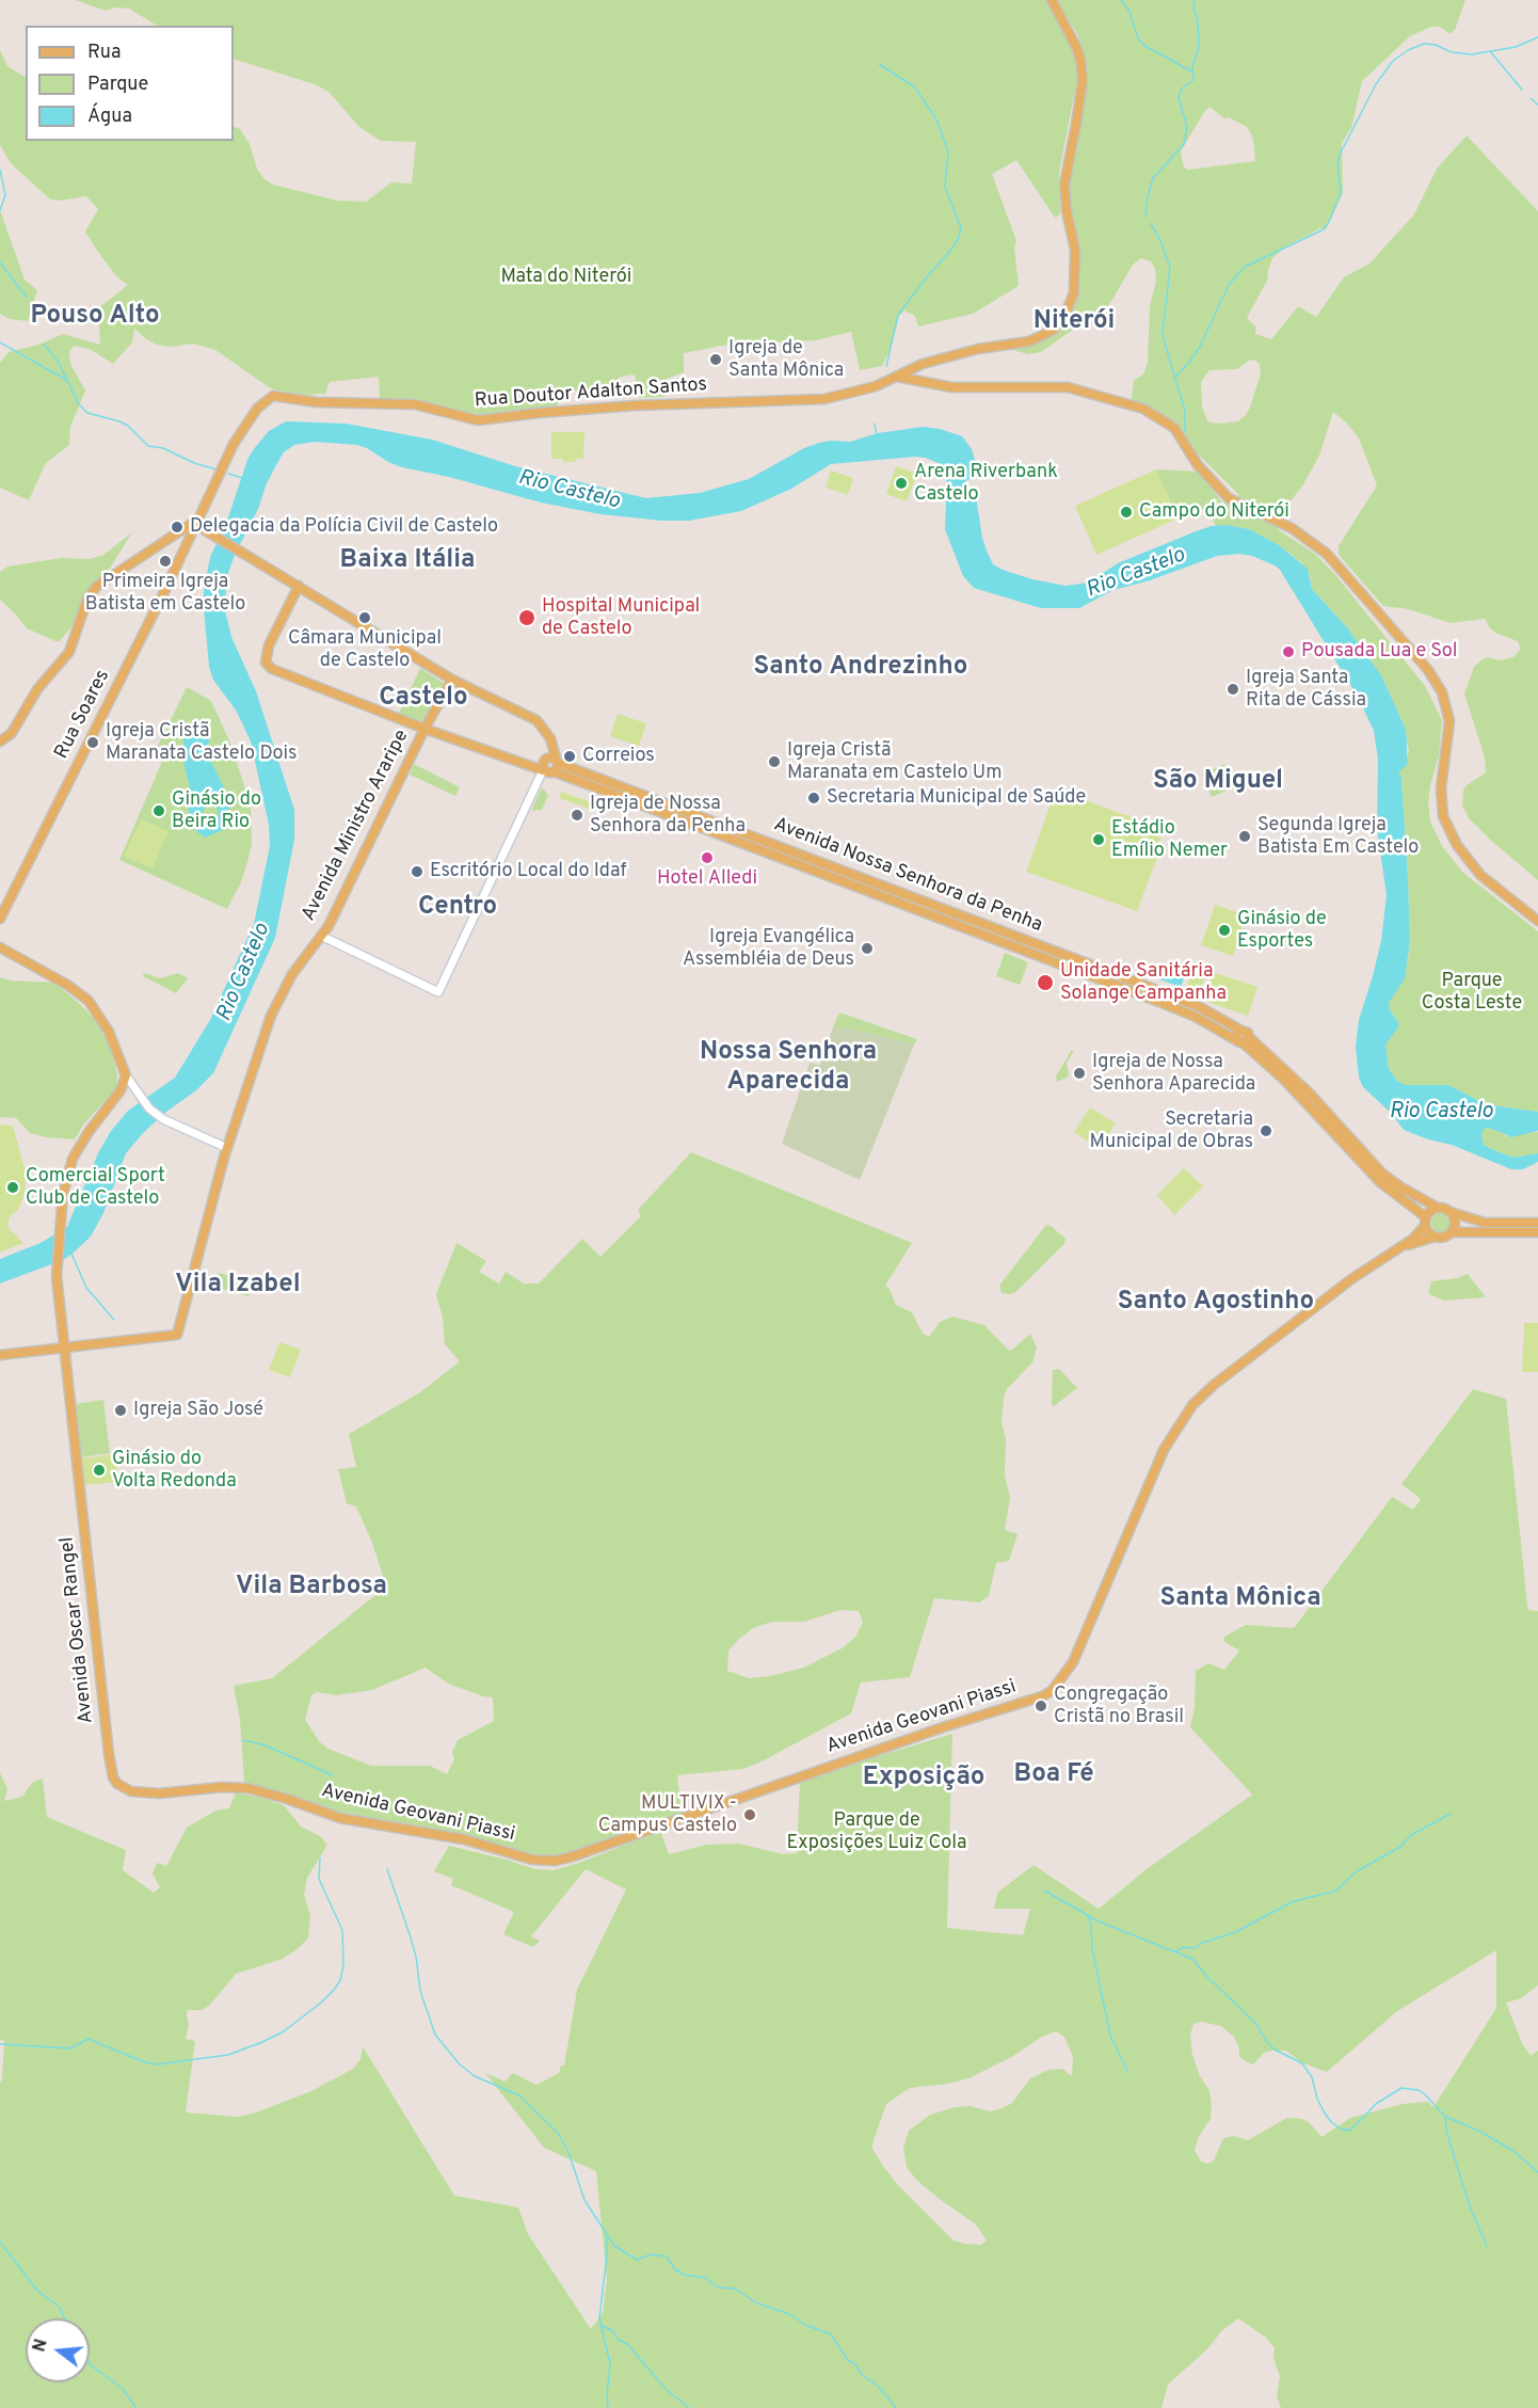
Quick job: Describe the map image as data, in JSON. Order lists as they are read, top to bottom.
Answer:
{
  "streets": {
    "main road": [
      "Rua Doutor Adalton Santos",
      "Rua Soares",
      "Avenida Ministro Araripe",
      "Avenida Nossa Senhora da Penha",
      "Avenida Oscar Rangel",
      "Avenida Geovani Piassi"
    ]
  },
  "crossings": [
    ["Rua Doutor Adalton Santos", "Rua Soares"],
    ["Avenida Ministro Araripe", "Avenida Oscar Rangel"],
    ["Avenida Nossa Senhora da Penha", "Avenida Geovani Piassi"],
    ["Avenida Oscar Rangel", "Avenida Geovani Piassi"]
  ],
  "districts": [
    "Pouso Alto",
    "Niterói",
    "Baixa Itália",
    "Santo Andrezinho",
    "Castelo",
    "São Miguel",
    "Centro",
    "Nossa Senhora Aparecida",
    "Vila Izabel",
    "Santo Agostinho",
    "Vila Barbosa",
    "Santa Mônica",
    "Boa Fé",
    "Exposição"
  ],
  "water": ["Rio Castelo"],
  "parks": ["Mata do Niterói", "Parque Costa Leste", "Parque de Exposições Luiz Cola"],
  "places": [
    "Igreja de Santa Mônica",
    "Arena Riverbank Castelo",
    "Campo do Niterói",
    "Delegacia da Polícia Civil de Castelo",
    "Primeira Igreja Batista em Castelo",
    "Câmara Municipal de Castelo",
    "Hospital Municipal de Castelo",
    "Pousada Lua e Sol",
    "Igreja Santa Rita de Cássia",
    "Igreja Cristã Maranata Castelo Dois",
    "Correios",
    "Igreja Cristã Maranata em Castelo Um",
    "Secretaria Municipal de Saúde",
    "Ginásio do Beira Rio",
    "Igreja de Nossa Senhora da Penha",
    "Segunda Igreja Batista Em Castelo",
    "Estádio Emílio Nemer",
    "Hotel Alledi",
    "Escritório Local do Idaf",
    "Ginásio de Esportes",
    "Igreja Evangélica Assembléia de Deus",
    "Unidade Sanitária Solange Campanha",
    "Igreja de Nossa Senhora Aparecida",
    "Secretaria Municipal de Obras",
    "Comercial Sport Club de Castelo",
    "Igreja São José",
    "Ginásio do Volta Redonda",
    "Congregação Cristã no Brasil",
    "MULTIVIX - Campus Castelo"
  ],
  "legend": ["Rua", "Parque", "Água"],
  "north": "left"
}
